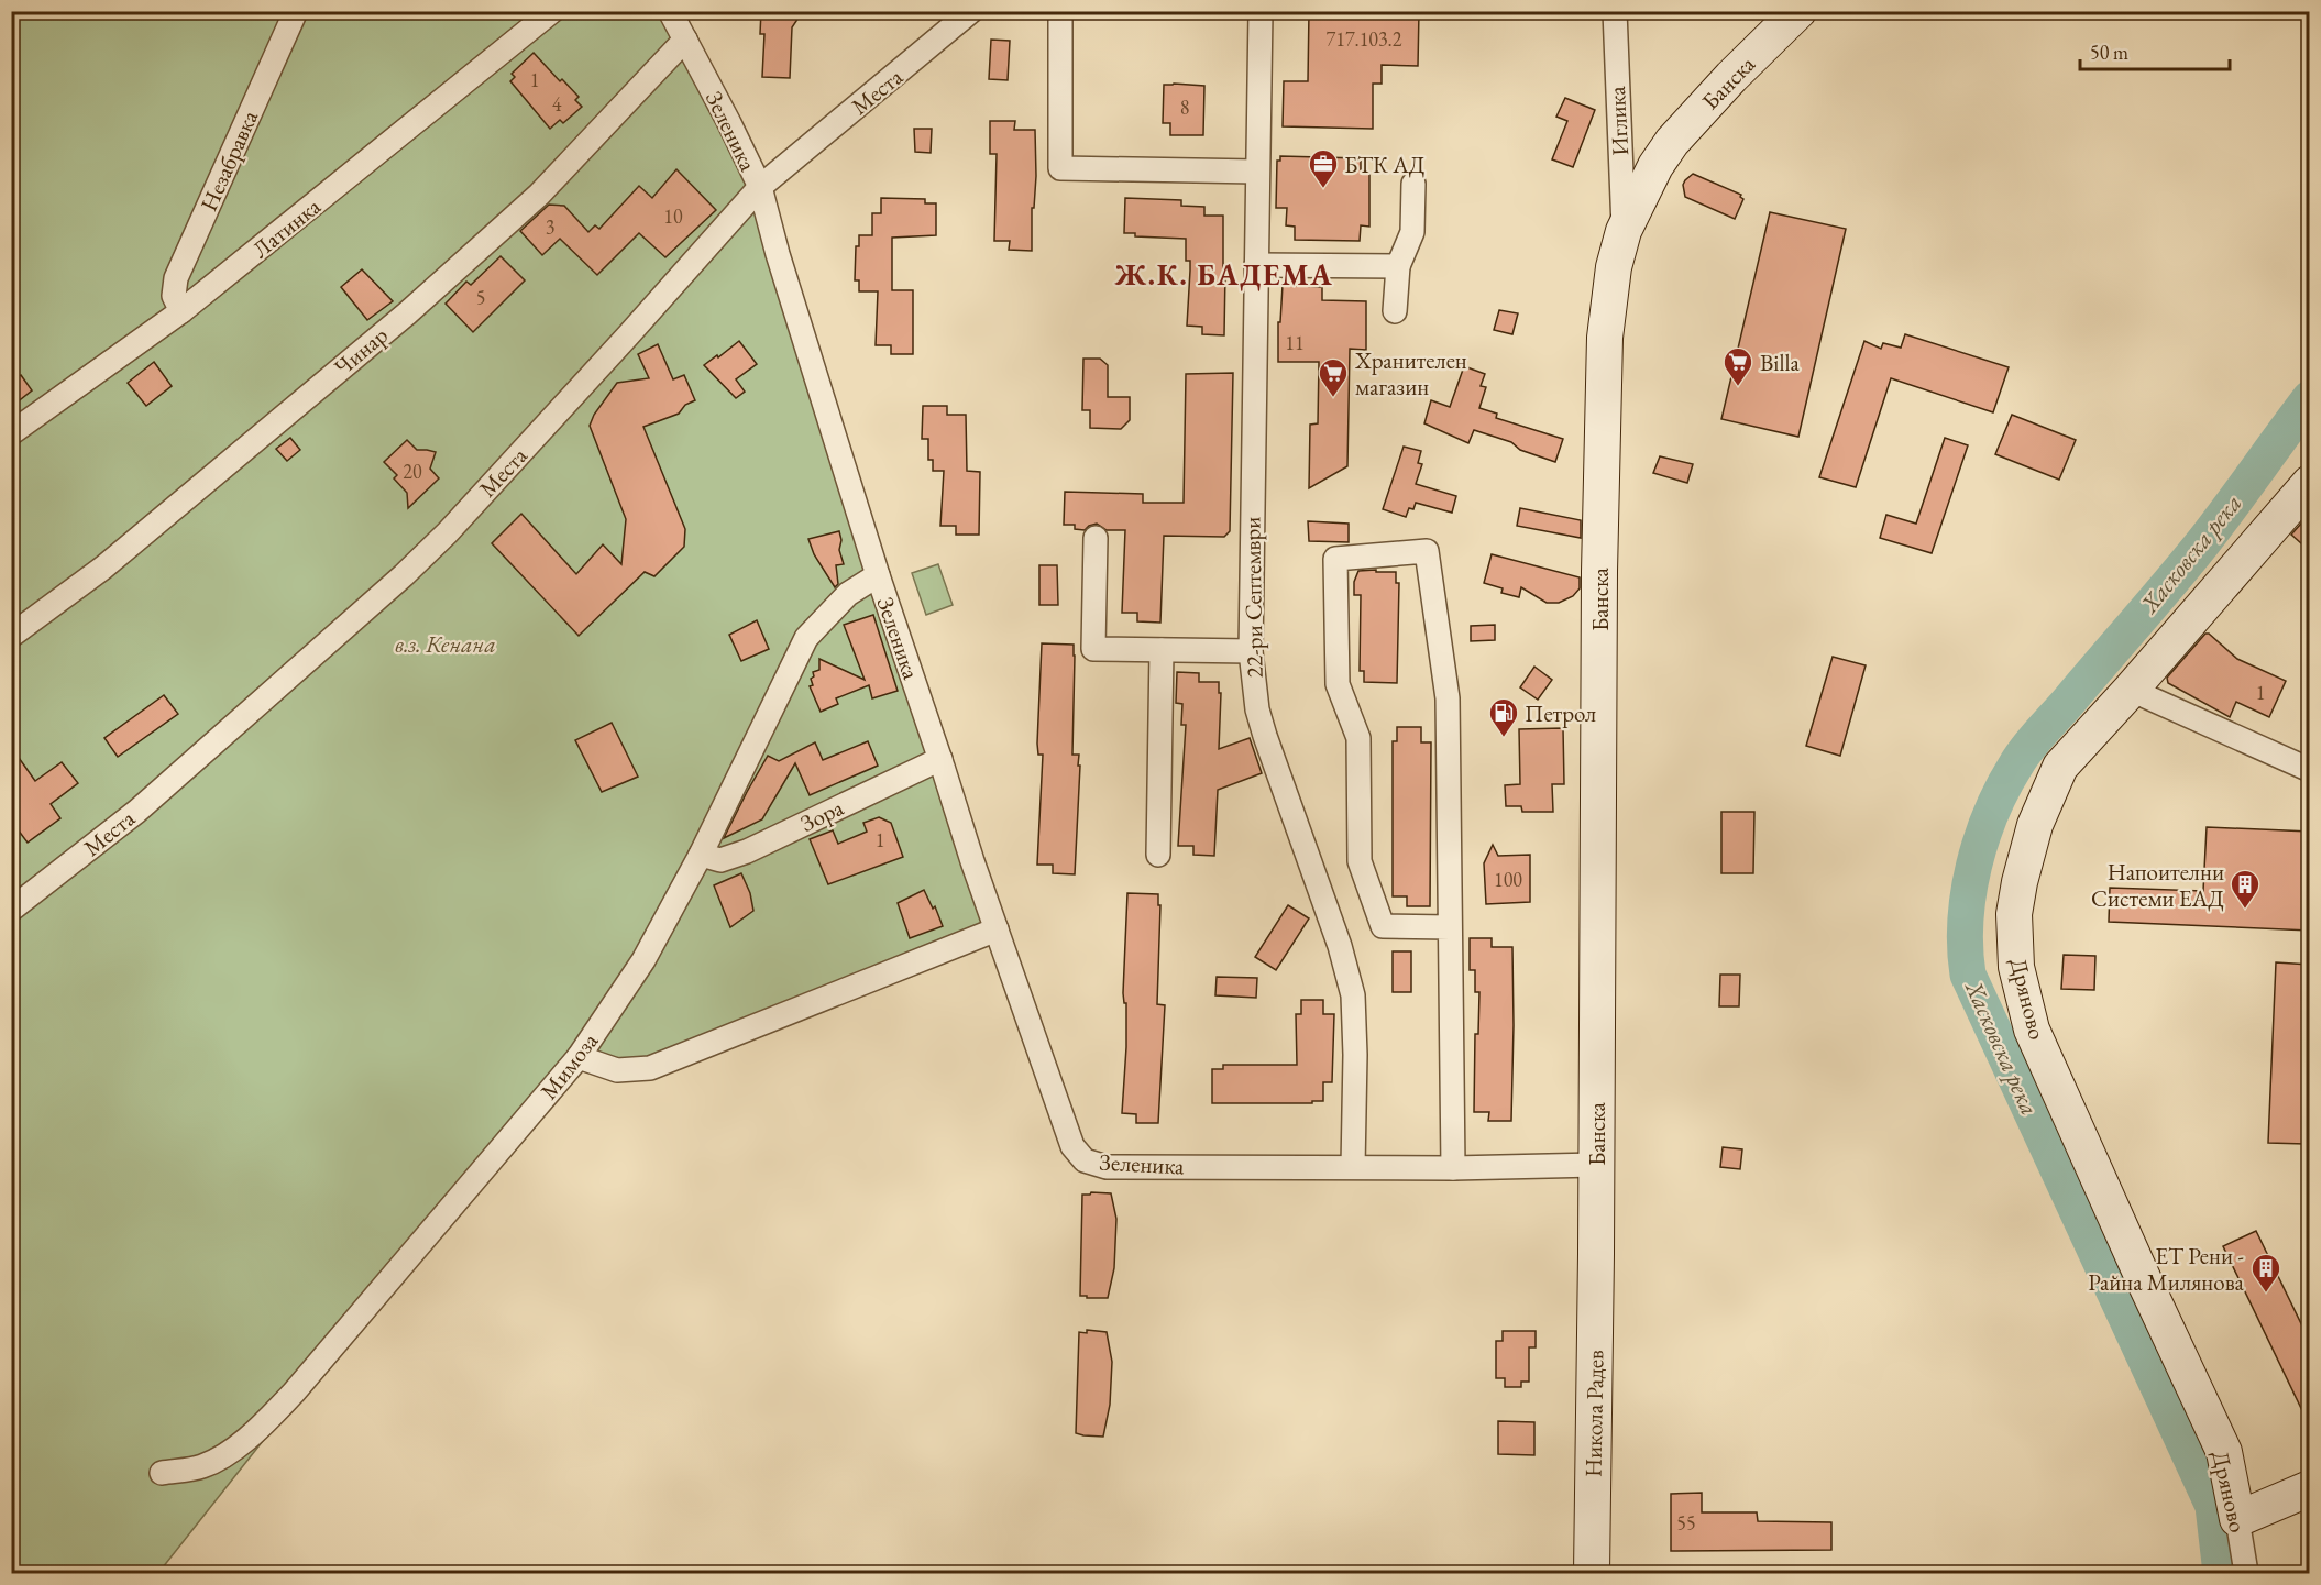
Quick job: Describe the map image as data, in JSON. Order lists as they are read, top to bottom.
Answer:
{
  "streets": {
    "street": [
      "Банска",
      "Места",
      "Иглика",
      "Зеленика",
      "Незабравка",
      "Латинка",
      "Чинар",
      "22-ри Септември",
      "Зора",
      "Дряново",
      "Мимоза",
      "Никола Радев"
    ]
  },
  "crossings": [
    ["Банска", "Иглика"],
    ["Банска", "Зеленика"],
    ["Банска", "Никола Радев"],
    ["Места", "Зеленика"],
    ["Зеленика", "Чинар"],
    ["Зеленика", "22-ри Септември"],
    ["Зеленика", "Зора"],
    ["Зеленика", "Мимоза"],
    ["Незабравка", "Латинка"],
    ["Зора", "Мимоза"]
  ],
  "districts": ["Ж.К. БАДЕМА"],
  "water": ["Хасковска река"],
  "parks": ["в.з. Кенана"],
  "places": {
    "office": ["БТК АД"],
    "supermarket": ["Billa", "Хранителен магазин"],
    "fuel station": ["Петрол"],
    "building": ["Напоителни Системи ЕАД", "ЕТ Рени - Райна Милянова"]
  },
  "house_numbers": [
    "717.103.2",
    "1",
    "4",
    "8",
    "10",
    "3",
    "5",
    "11",
    "20",
    "1",
    "1",
    "100",
    "55"
  ],
  "scale_bar": "50 m"
}
